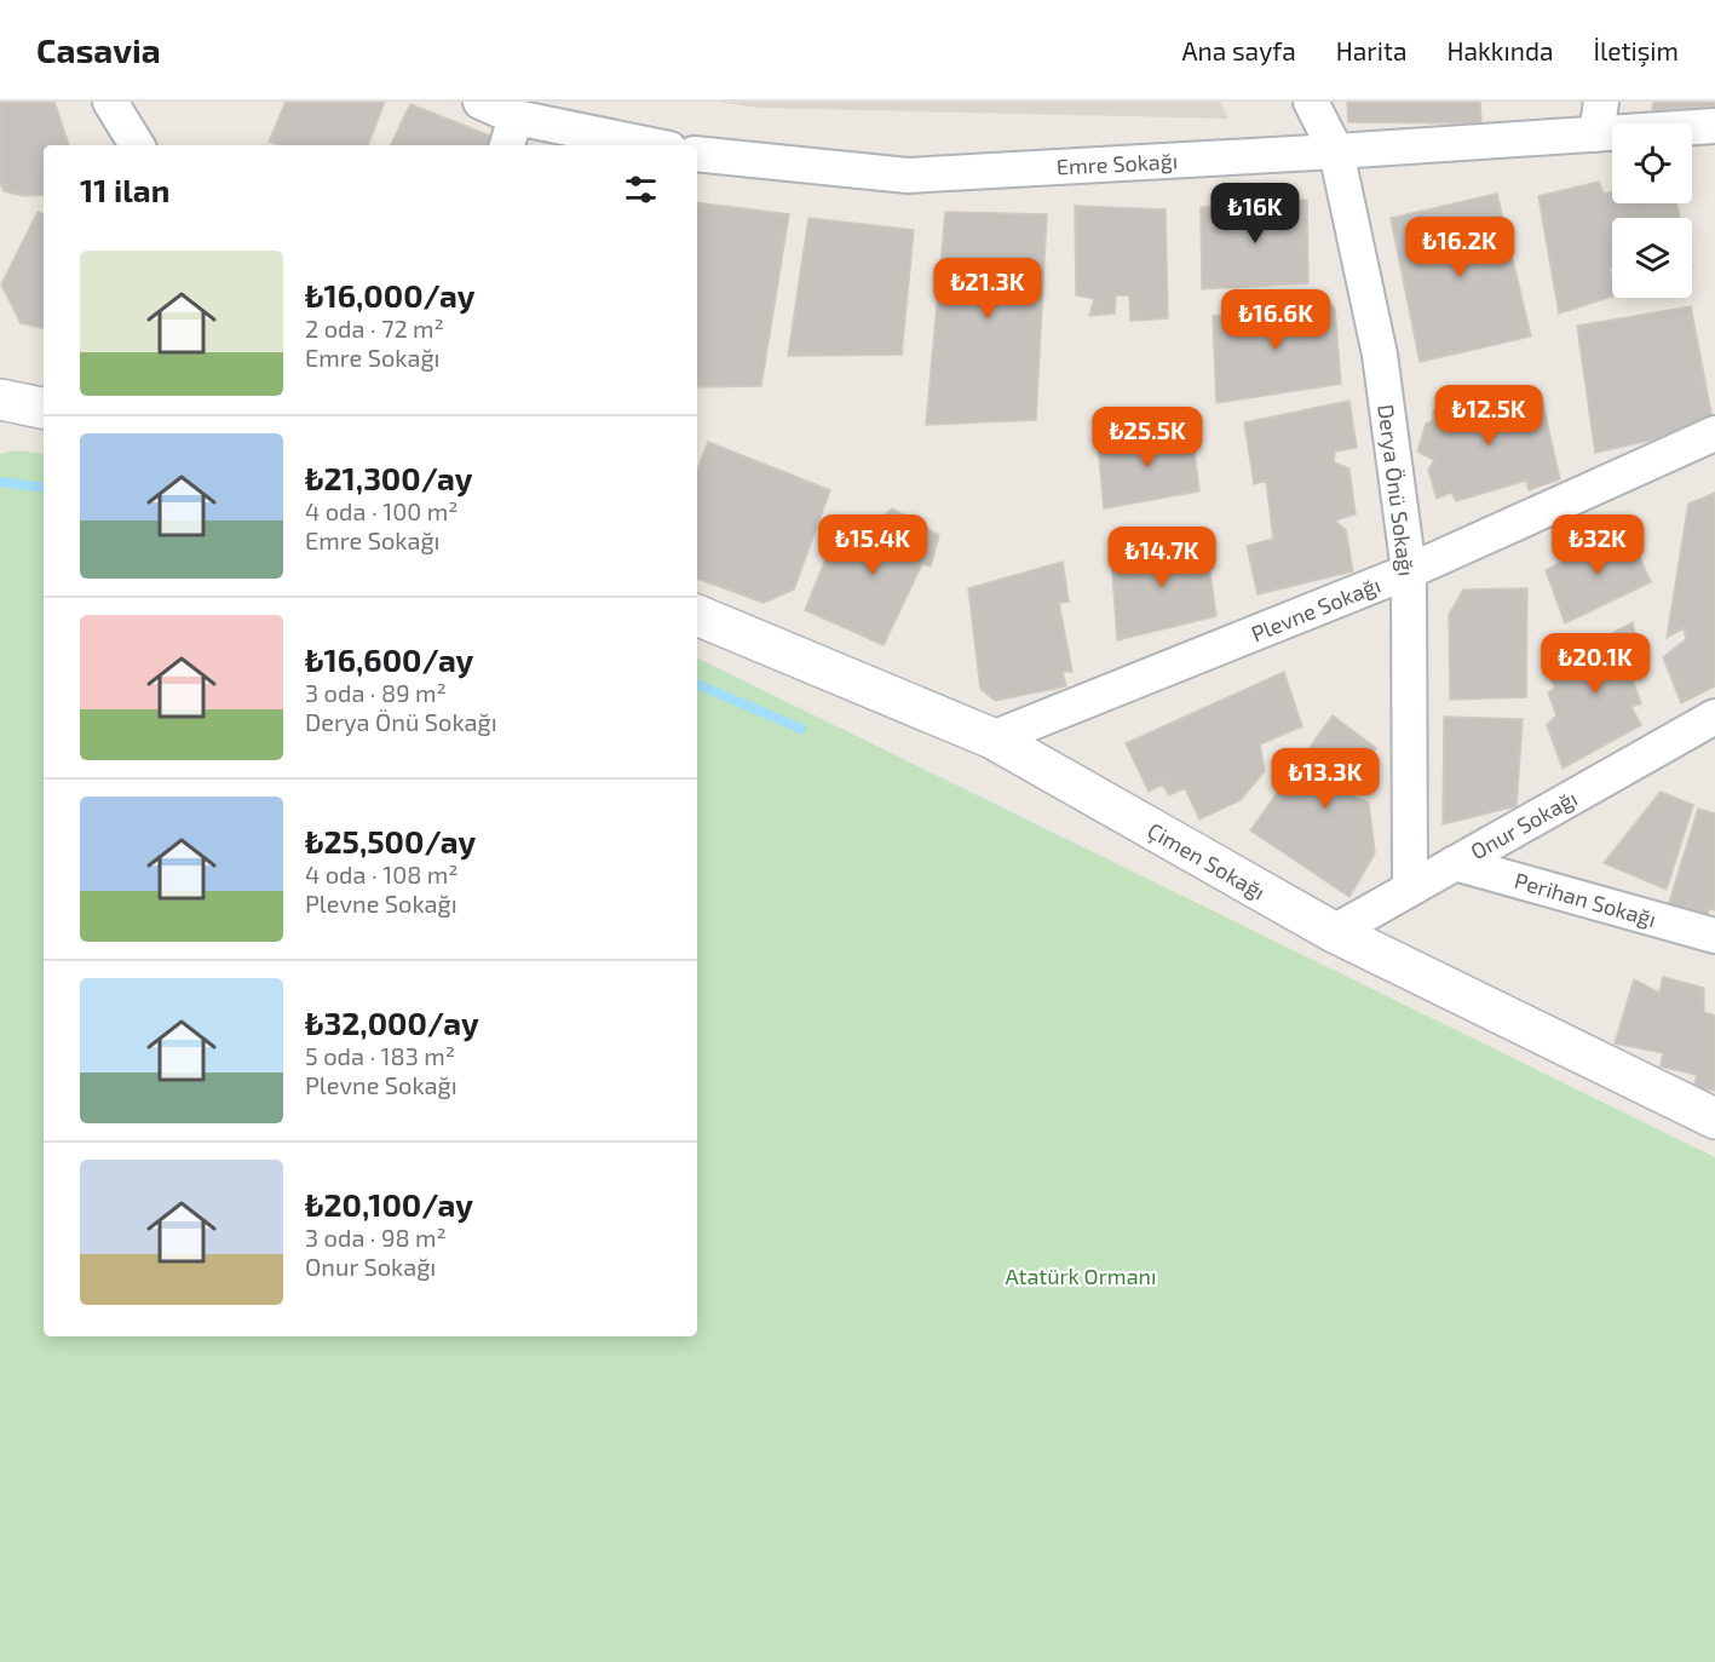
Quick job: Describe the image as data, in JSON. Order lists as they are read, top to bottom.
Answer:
{
  "streets": {
    "main road": ["Çimen Sokağı"],
    "street": [
      "Emre Sokağı",
      "Derya Önü Sokağı",
      "Plevne Sokağı",
      "Onur Sokağı",
      "Perihan Sokağı"
    ]
  },
  "crossings": [
    ["Emre Sokağı", "Derya Önü Sokağı"],
    ["Derya Önü Sokağı", "Plevne Sokağı"],
    ["Derya Önü Sokağı", "Onur Sokağı"],
    ["Plevne Sokağı", "Çimen Sokağı"],
    ["Onur Sokağı", "Çimen Sokağı"],
    ["Onur Sokağı", "Perihan Sokağı"]
  ],
  "parks": ["Atatürk Ormanı"],
  "page": {
    "header": "Casavia",
    "nav": [
      "Ana sayfa",
      "Harita",
      "Hakkında",
      "İletişim"
    ],
    "heading": "11 ilan",
    "price": [
      "₺16K",
      "₺16.2K",
      "₺21.3K",
      "₺16.6K",
      "₺12.5K",
      "₺25.5K",
      "₺15.4K",
      "₺32K",
      "₺14.7K",
      "₺20.1K",
      "₺13.3K"
    ],
    "list": [
      {
        "name": "₺16,000/ay",
        "note": "2 oda · 72 m² · Emre Sokağı"
      },
      {
        "name": "₺21,300/ay",
        "note": "4 oda · 100 m² · Emre Sokağı"
      },
      {
        "name": "₺16,600/ay",
        "note": "3 oda · 89 m² · Derya Önü Sokağı"
      },
      {
        "name": "₺25,500/ay",
        "note": "4 oda · 108 m² · Plevne Sokağı"
      },
      {
        "name": "₺32,000/ay",
        "note": "5 oda · 183 m² · Plevne Sokağı"
      },
      {
        "name": "₺20,100/ay",
        "note": "3 oda · 98 m² · Onur Sokağı"
      }
    ]
  }
}
